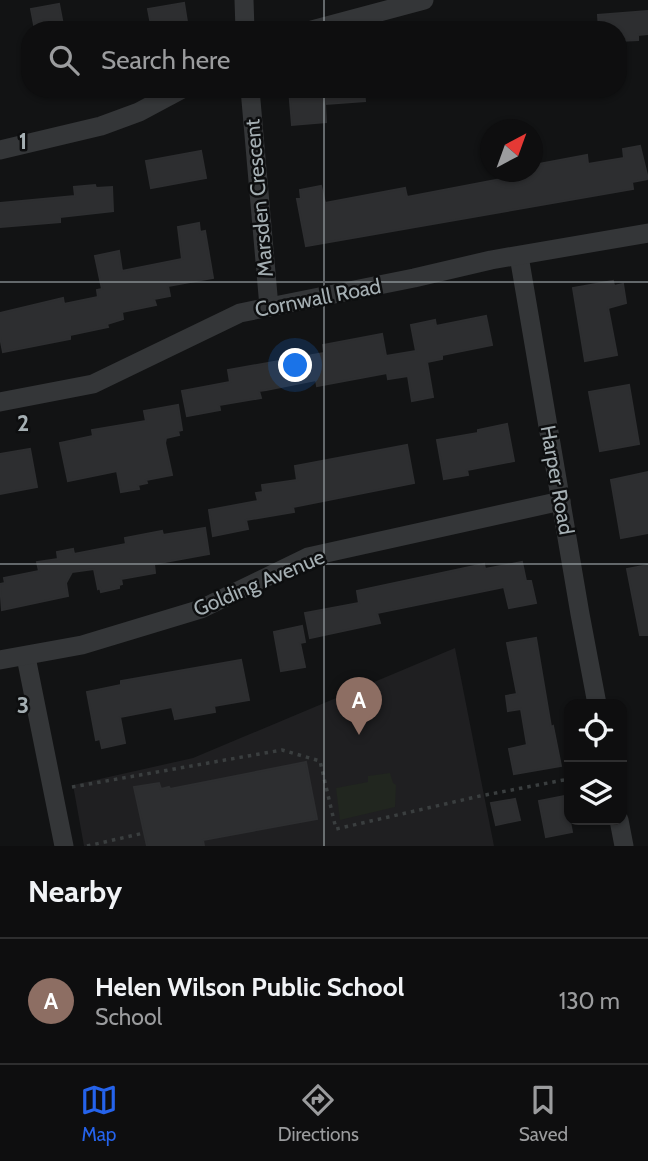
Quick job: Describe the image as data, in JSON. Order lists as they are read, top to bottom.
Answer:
{
  "streets": {
    "street": [
      "Marsden Crescent",
      "Cornwall Road",
      "Harper Road",
      "Golding Avenue"
    ]
  },
  "crossings": [
    ["Marsden Crescent", "Cornwall Road"],
    ["Cornwall Road", "Harper Road"],
    ["Harper Road", "Golding Avenue"]
  ],
  "north": "top right",
  "page": {
    "search": "Search here",
    "pins": "A",
    "heading": "Nearby",
    "list": [
      {
        "mark": "A",
        "name": "Helen Wilson Public School",
        "note": "School",
        "value": "130 m"
      }
    ],
    "nav": ["Map", "Directions", "Saved"]
  },
  "grid": {
    "rows": ["1", "2", "3"]
  }
}
